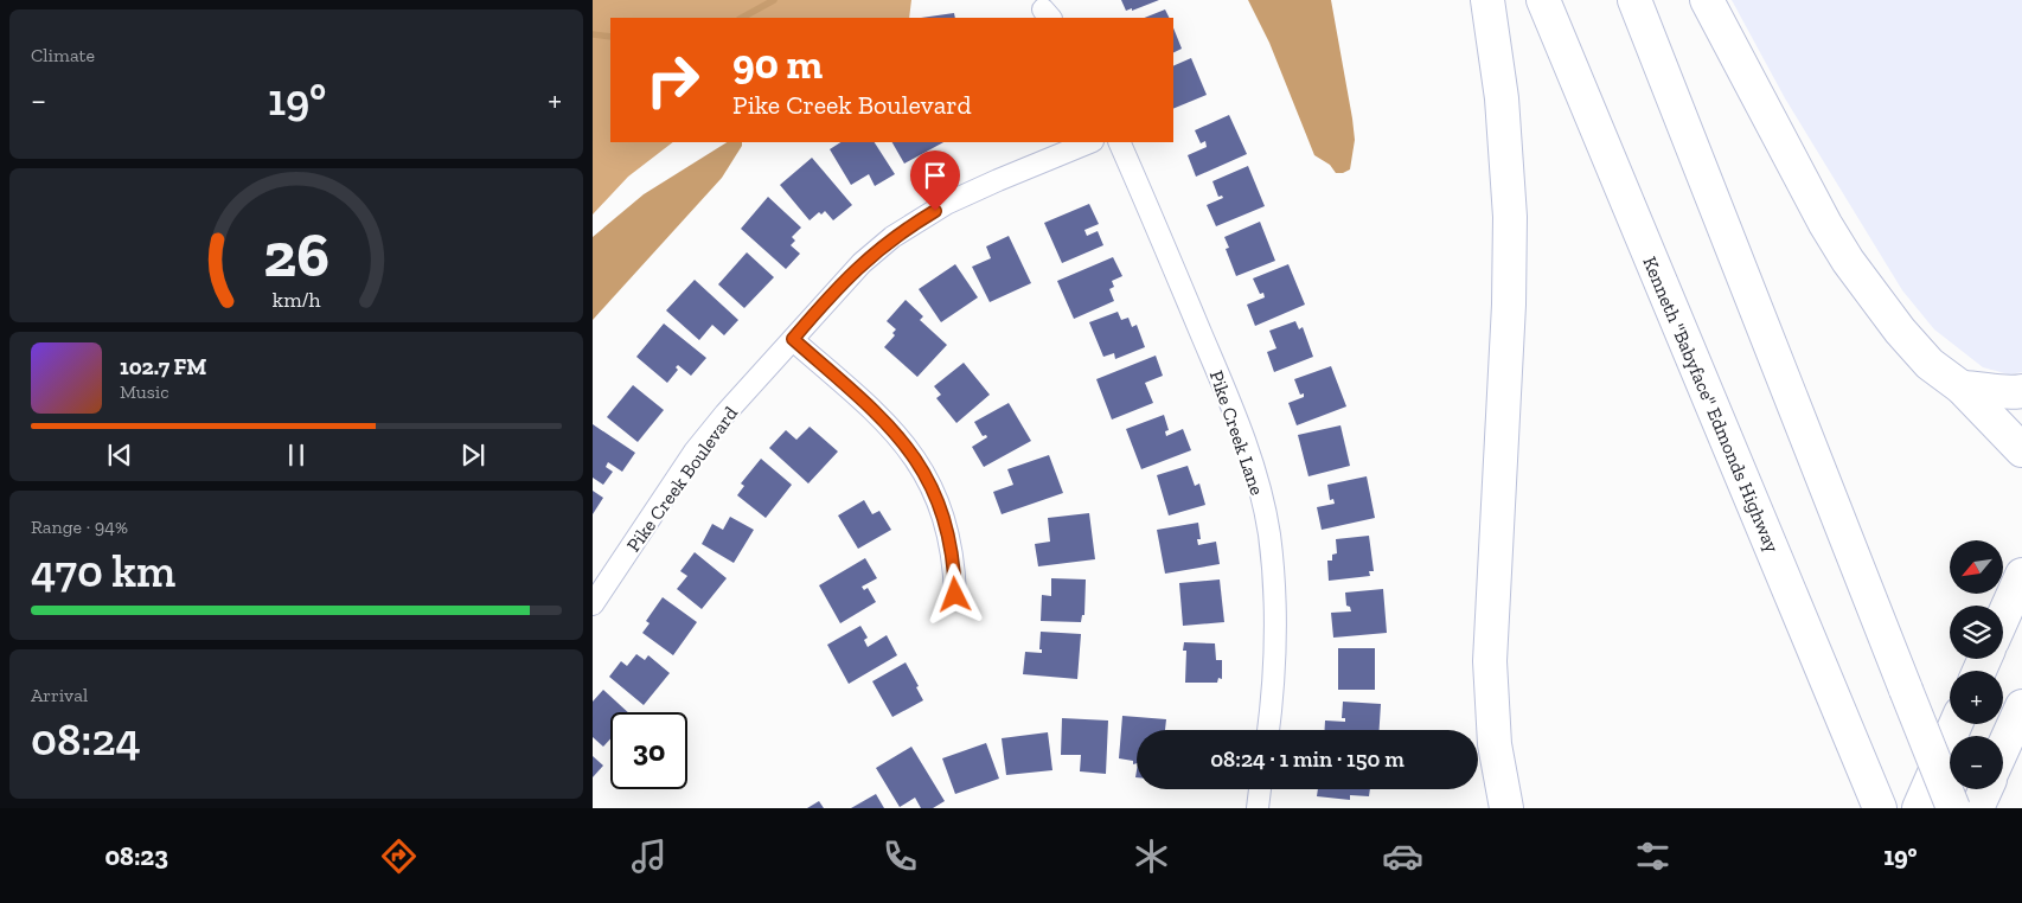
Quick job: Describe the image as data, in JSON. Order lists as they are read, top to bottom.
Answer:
{
  "streets": {
    "main road": ["Kenneth \"Babyface\" Edmonds Highway"],
    "street": ["Pike Creek Lane", "Pike Creek Boulevard"]
  },
  "north": "bottom left",
  "page": {
    "tile": [
      "Climate",
      ["Range · 94%", "470 km"],
      ["Arrival", "08:24"]
    ],
    "turn": ["90 m", "Pike Creek Boulevard"],
    "heat": ["−", "19°", "+"],
    "song": ["102.7 FM", "Music"],
    "map_buttons": ["+", "−"],
    "limit": "30",
    "trip": "08:24 · 1 min · 150 m",
    "tabs": ["08:23", "19°"],
    "gauge": ["26", "km/h"]
  }
}
